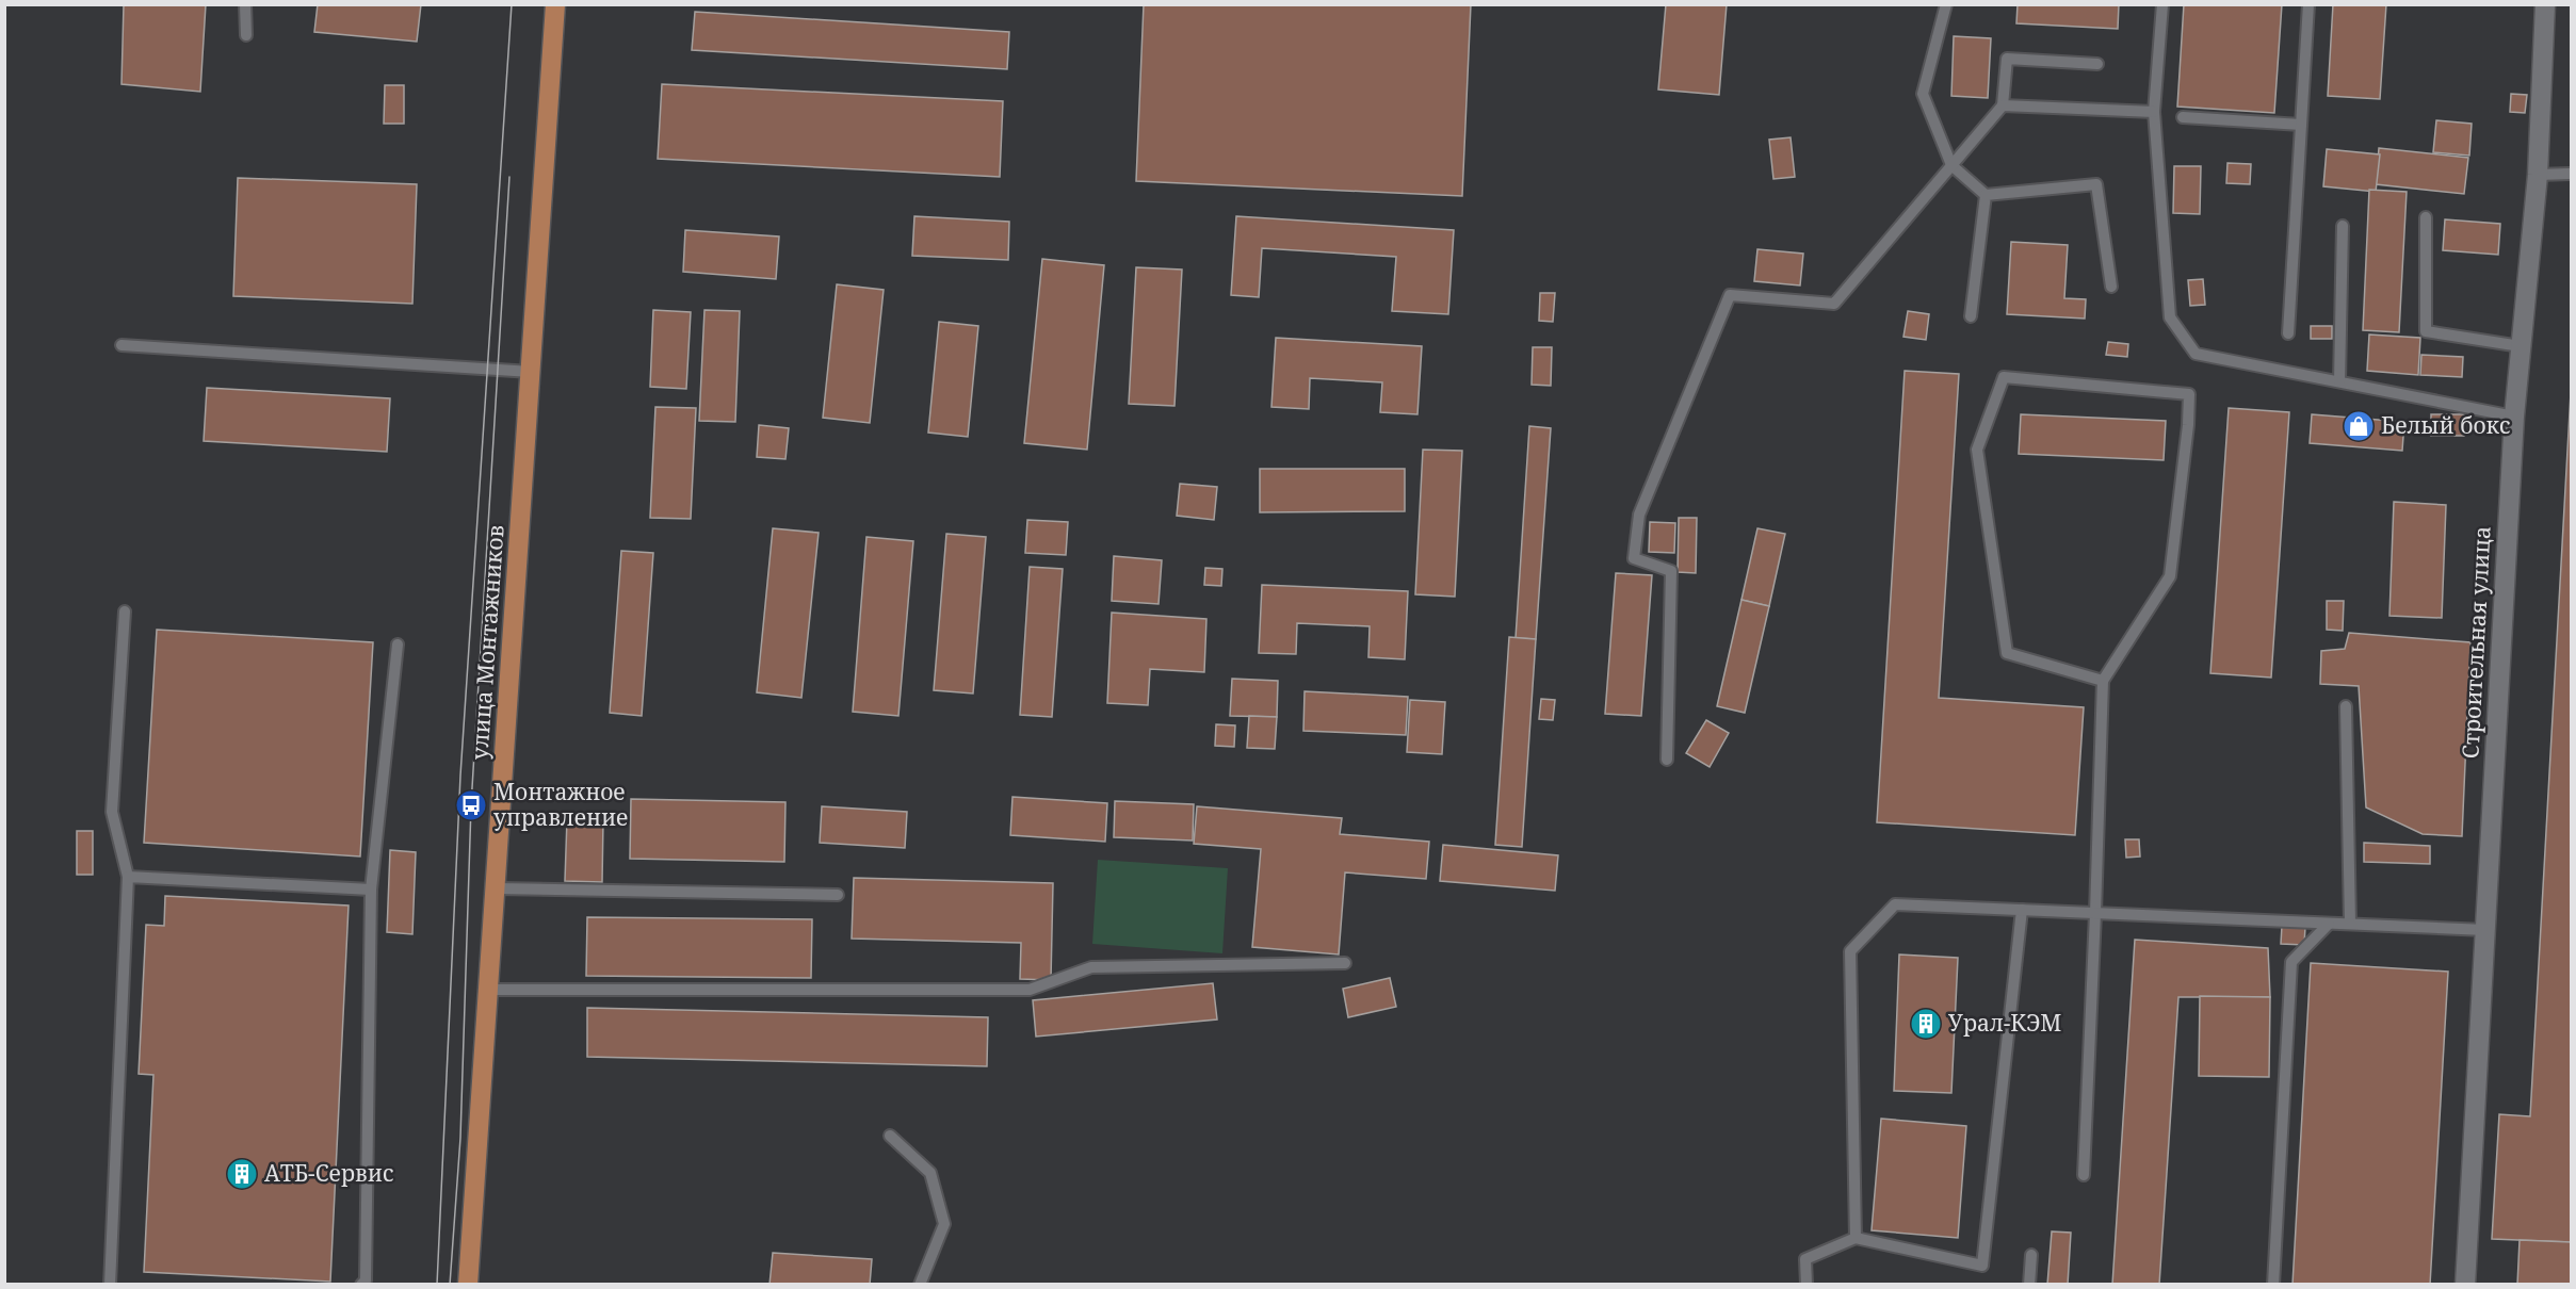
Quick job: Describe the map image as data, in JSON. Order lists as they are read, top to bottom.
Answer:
{
  "streets": {
    "main road": ["улица Монтажников"],
    "street": ["Строительная улица"]
  },
  "places": {
    "shop": ["Белый бокс"],
    "bus stop": ["Монтажное управление"],
    "building": ["Урал-КЭМ", "АТБ-Сервис"]
  }
}
